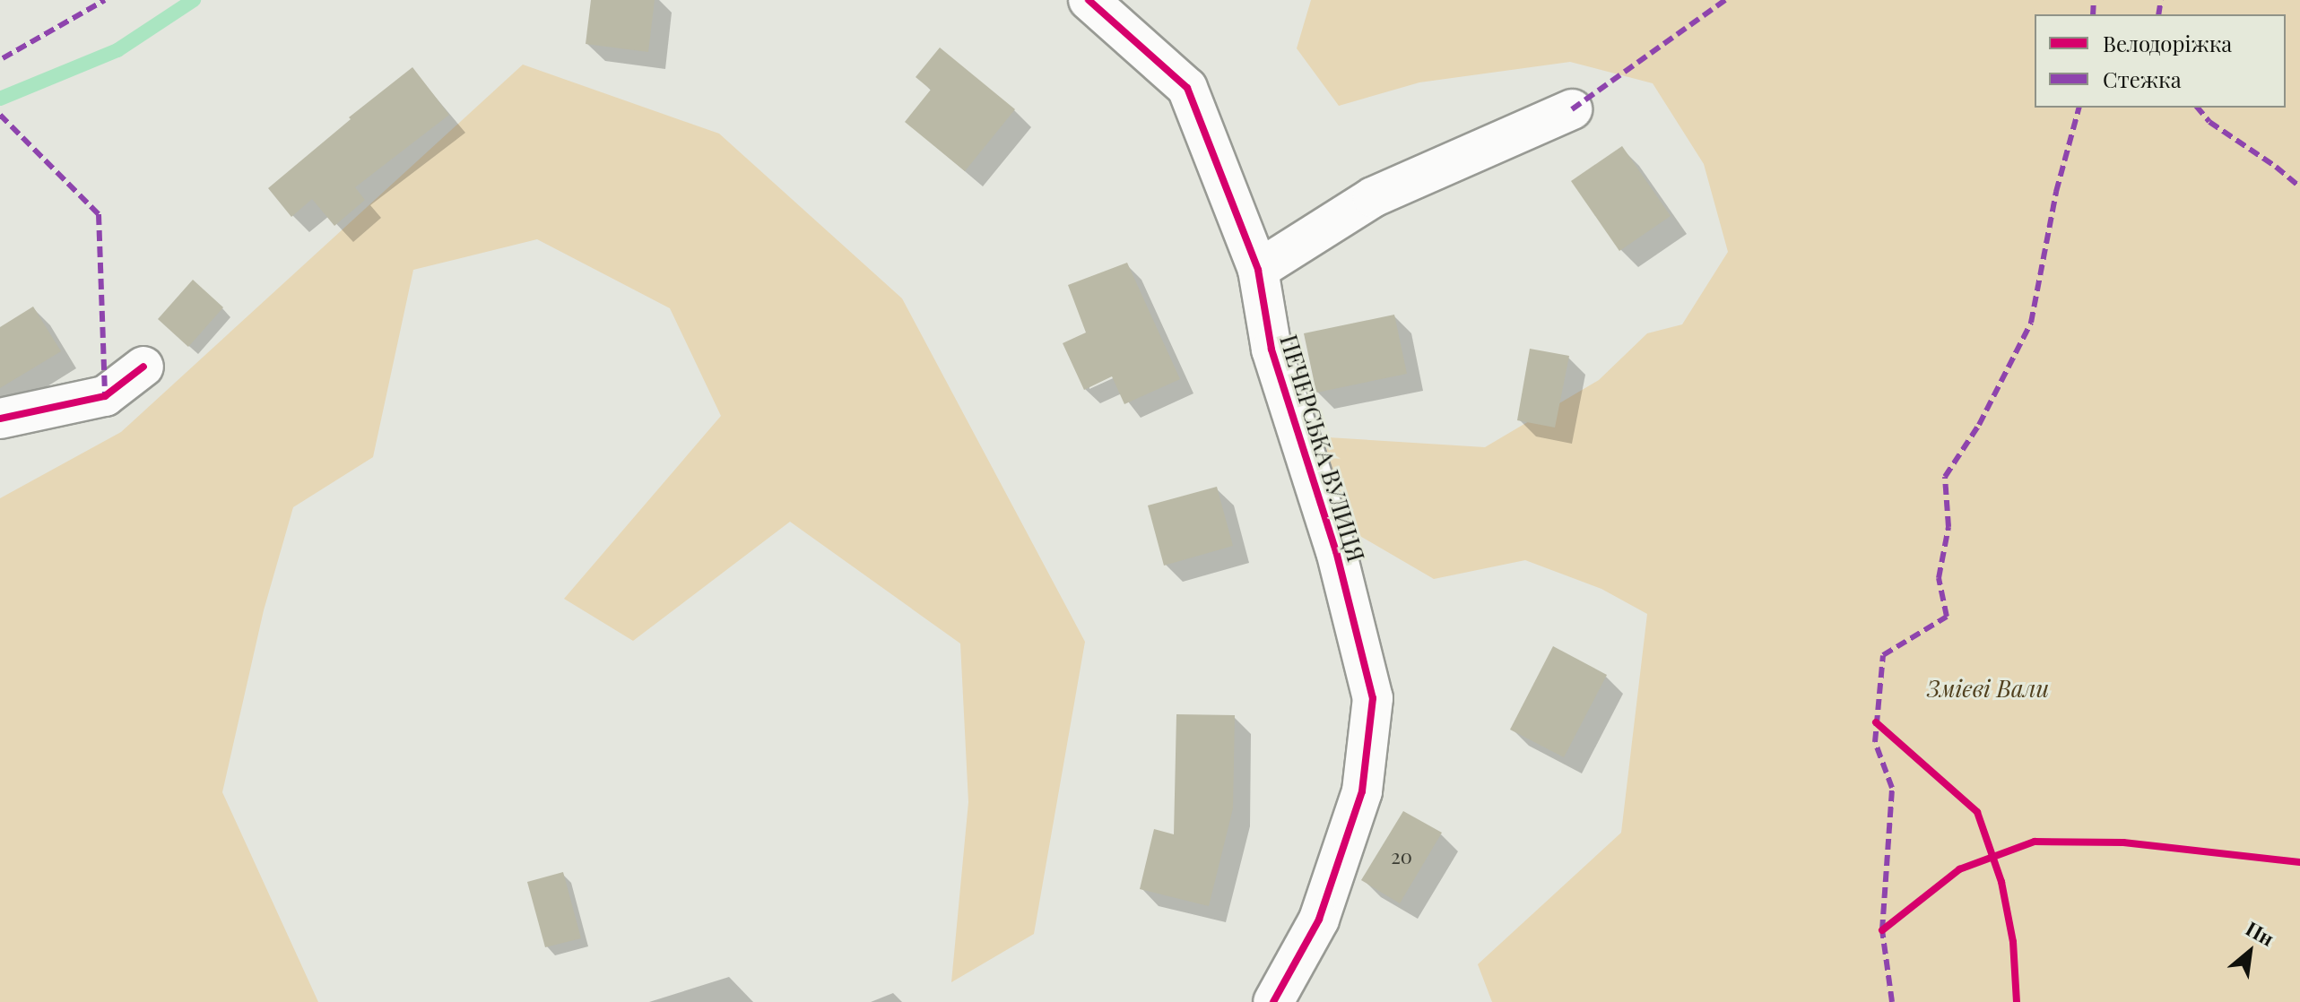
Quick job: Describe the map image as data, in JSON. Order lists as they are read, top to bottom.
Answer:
{
  "streets": {
    "street": ["ПЕЧЕРСЬКА ВУЛИЦЯ"]
  },
  "parks": ["Змієві Вали"],
  "house_numbers": ["20"],
  "legend": ["Велодоріжка", "Стежка"],
  "north": "top right"
}
